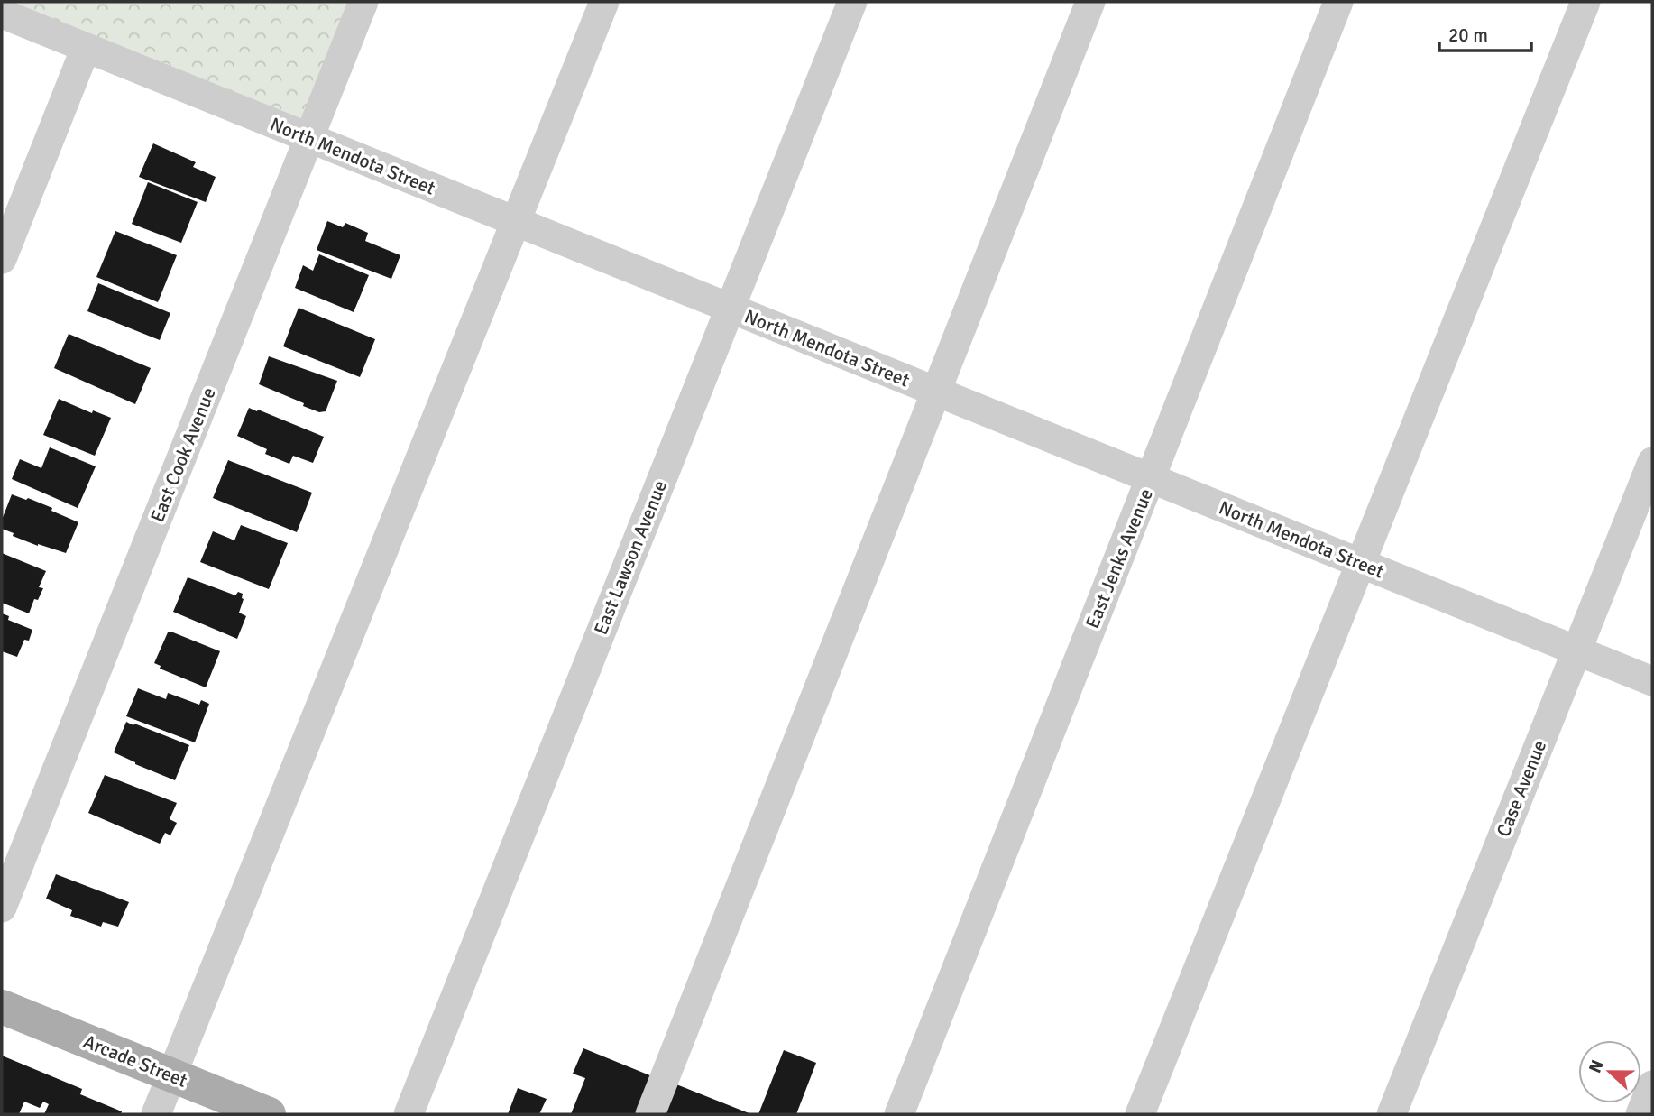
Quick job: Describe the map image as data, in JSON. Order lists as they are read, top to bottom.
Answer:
{
  "streets": {
    "main road": ["Arcade Street"],
    "street": [
      "North Mendota Street",
      "East Cook Avenue",
      "East Lawson Avenue",
      "East Jenks Avenue",
      "Case Avenue"
    ]
  },
  "crossings": [
    ["North Mendota Street", "East Cook Avenue"],
    ["North Mendota Street", "East Lawson Avenue"],
    ["North Mendota Street", "East Jenks Avenue"],
    ["North Mendota Street", "Case Avenue"]
  ],
  "scale_bar": "20 m",
  "north": "left"
}
